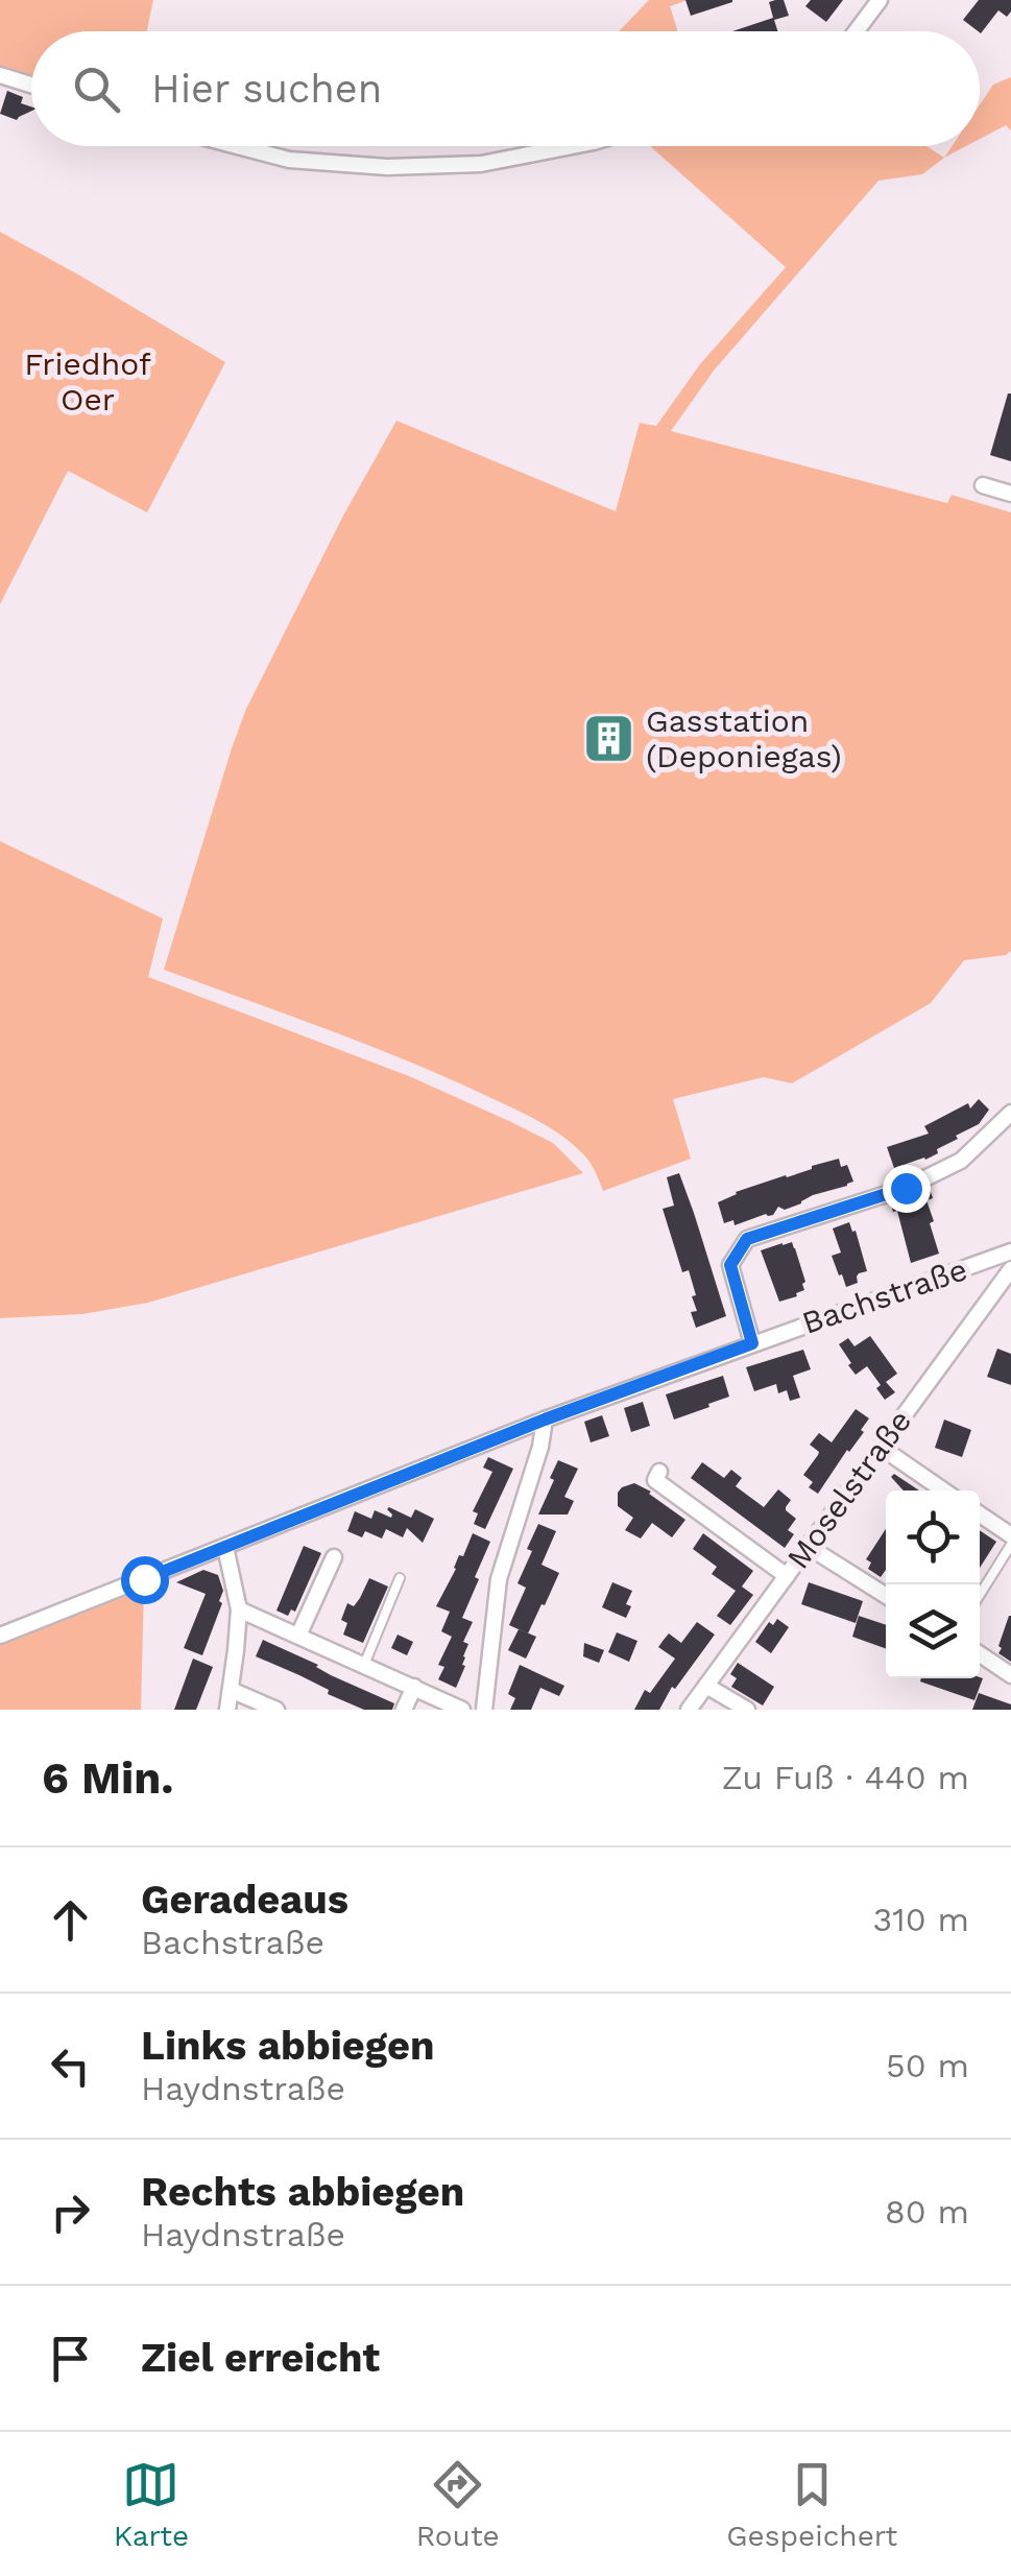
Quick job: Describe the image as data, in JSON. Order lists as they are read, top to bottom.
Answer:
{
  "streets": {
    "street": ["Bachstraße", "Moselstraße"]
  },
  "parks": ["Friedhof Oer"],
  "places": {
    "building": ["Gasstation (Deponiegas)"]
  },
  "page": {
    "search": "Hier suchen",
    "heading": ["6 Min.", "Zu Fuß · 440 m"],
    "list": [
      ["Geradeaus", "Bachstraße", "310 m"],
      ["Links abbiegen", "Haydnstraße", "50 m"],
      ["Rechts abbiegen", "Haydnstraße", "80 m"],
      "Ziel erreicht"
    ],
    "nav": ["Karte", "Route", "Gespeichert"]
  }
}
